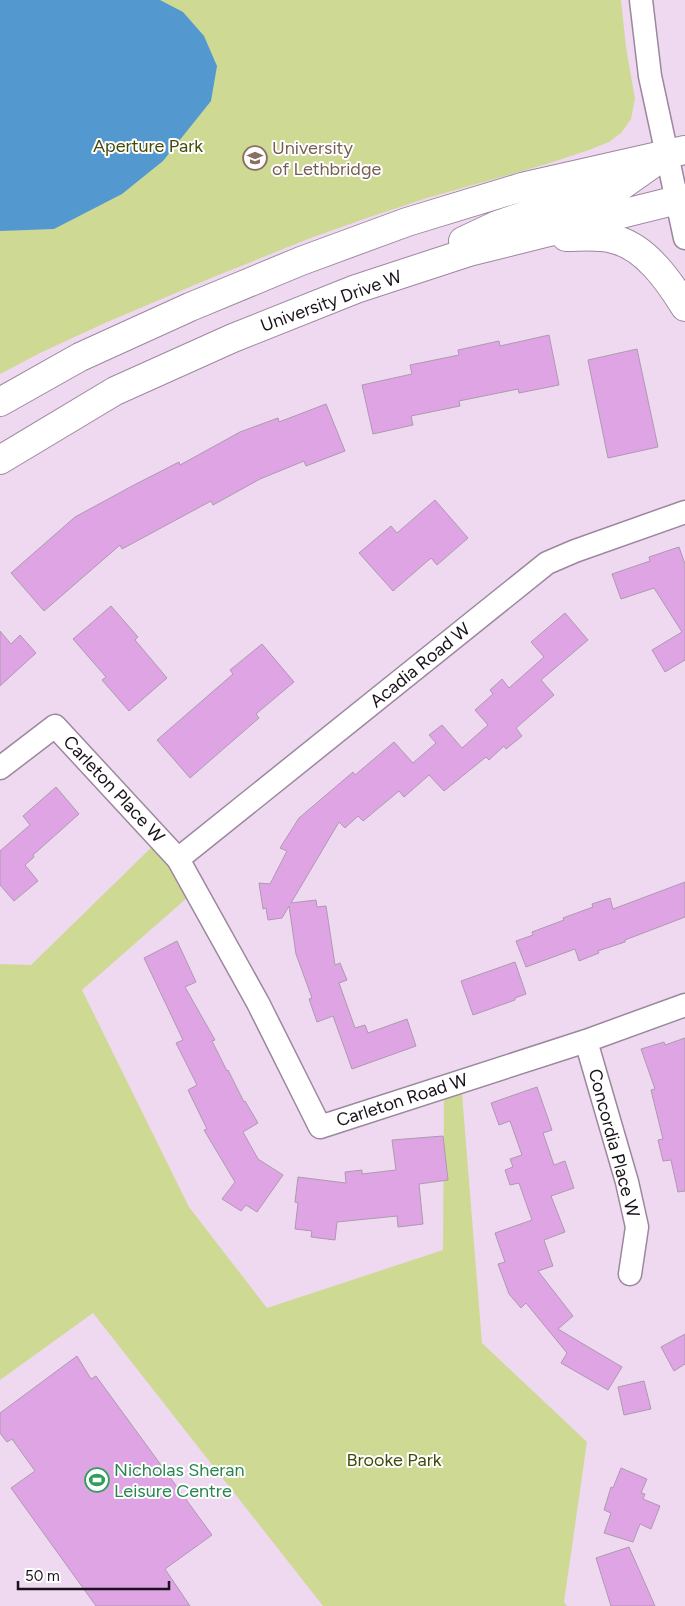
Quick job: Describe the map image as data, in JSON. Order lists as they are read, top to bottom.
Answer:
{
  "streets": {
    "main road": ["University Drive W"],
    "street": [
      "Acadia Road W",
      "Carleton Place W",
      "Carleton Road W",
      "Concordia Place W"
    ]
  },
  "crossings": [
    ["Acadia Road W", "Carleton Place W"],
    ["Acadia Road W", "Carleton Road W"],
    ["Carleton Place W", "Carleton Road W"],
    ["Carleton Road W", "Concordia Place W"]
  ],
  "parks": ["Aperture Park", "Brooke Park"],
  "places": {
    "school or university": ["University of Lethbridge"],
    "sports": ["Nicholas Sheran Leisure Centre"]
  },
  "scale_bar": "50 m"
}
